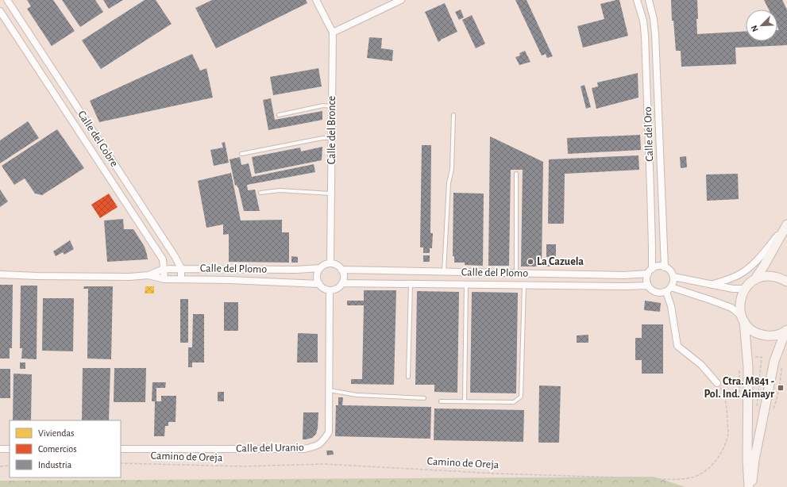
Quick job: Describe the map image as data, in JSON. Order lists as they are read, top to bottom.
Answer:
{
  "streets": {
    "street": [
      "Calle del Bronce",
      "Calle del Oro",
      "Calle del Cobre",
      "Calle del Plomo",
      "Calle del Uranio"
    ],
    "path": ["Camino de Oreja"]
  },
  "crossings": [
    ["Calle del Bronce", "Calle del Plomo"],
    ["Calle del Bronce", "Calle del Uranio"],
    ["Calle del Oro", "Calle del Plomo"],
    ["Calle del Cobre", "Calle del Plomo"],
    ["Calle del Plomo", "Calle del Uranio"]
  ],
  "places": {
    "other": ["La Cazuela"],
    "transit": ["Ctra. M841 - Pol. Ind. Aimayr"]
  },
  "legend": ["Viviendas", "Comercios", "Industria"],
  "north": "bottom left"
}
